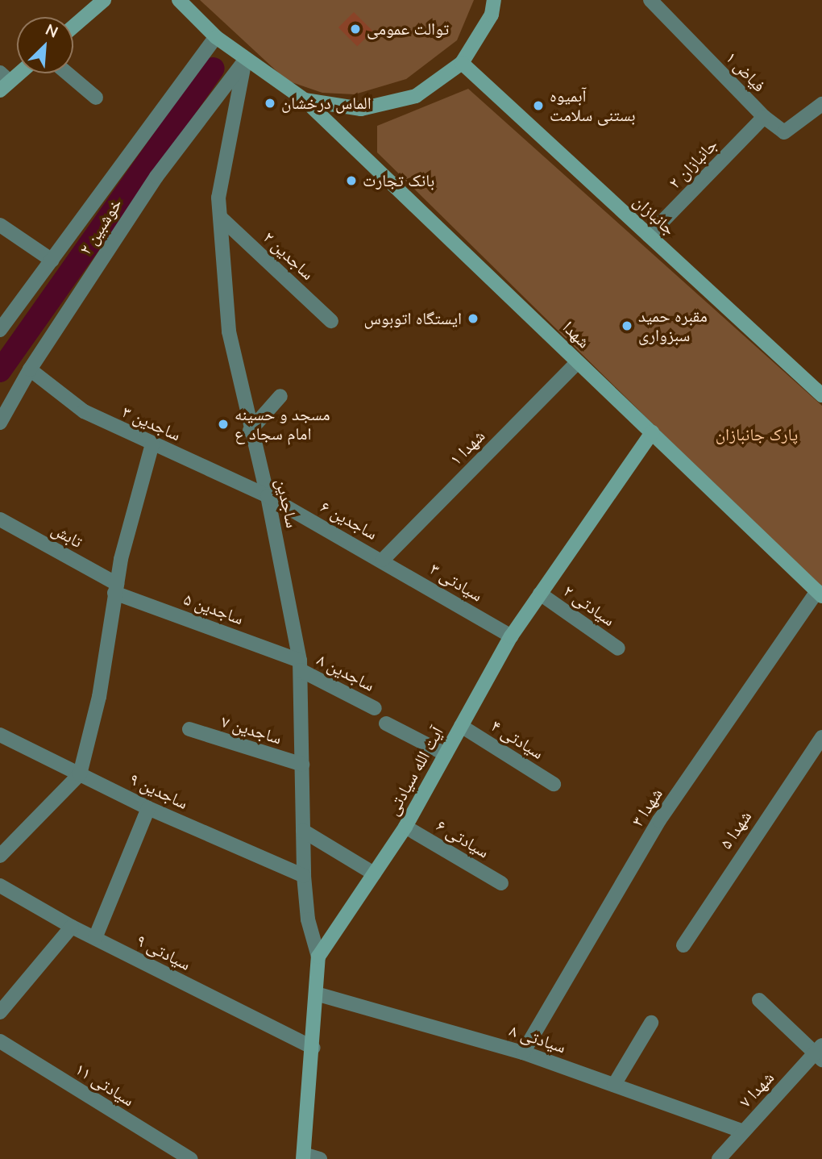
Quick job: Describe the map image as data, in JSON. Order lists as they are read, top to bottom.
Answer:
{
  "streets": {
    "main road": ["جانبازان", "شهدا", "آیت الله سیادتی"],
    "street": [
      "فیاض ۱",
      "جانبازان ۲",
      "خوشبین ۲",
      "ساجدین ۲",
      "ساجدین ۳",
      "شهدا ۱",
      "ساجدین",
      "ساجدین ۶",
      "تابش",
      "سیادتی ۳",
      "سیادتی ۲",
      "ساجدین ۵",
      "ساجدین ۸",
      "ساجدین ۷",
      "سیادتی ۴",
      "ساجدین ۹",
      "شهدا ۳",
      "شهدا ۵",
      "سیادتی ۶",
      "سیادتی ۹",
      "سیادتی ۸",
      "سیادتی ۱۱",
      "شهدا ۷"
    ]
  },
  "crossings": [
    ["فیاض ۱", "جانبازان ۲"],
    ["جانبازان ۲", "جانبازان"],
    ["خوشبین ۲", "شهدا"],
    ["خوشبین ۲", "ساجدین ۳"],
    ["خوشبین ۲", "ساجدین"],
    ["ساجدین ۲", "ساجدین"],
    ["شهدا", "شهدا ۱"],
    ["شهدا", "ساجدین"],
    ["شهدا", "آیت الله سیادتی"],
    ["شهدا", "شهدا ۳"],
    ["ساجدین ۳", "ساجدین"],
    ["ساجدین ۳", "ساجدین ۶"],
    ["شهدا ۱", "ساجدین ۶"],
    ["شهدا ۱", "سیادتی ۳"],
    ["ساجدین", "ساجدین ۶"],
    ["ساجدین", "ساجدین ۵"],
    ["ساجدین", "ساجدین ۸"],
    ["ساجدین", "ساجدین ۷"],
    ["ساجدین", "آیت الله سیادتی"],
    ["ساجدین", "ساجدین ۹"],
    ["ساجدین ۶", "سیادتی ۳"],
    ["تابش", "ساجدین ۵"],
    ["سیادتی ۳", "آیت الله سیادتی"],
    ["سیادتی ۲", "آیت الله سیادتی"],
    ["ساجدین ۵", "ساجدین ۸"],
    ["سیادتی ۴", "آیت الله سیادتی"],
    ["آیت الله سیادتی", "سیادتی ۶"],
    ["شهدا ۳", "سیادتی ۸"],
    ["سیادتی ۸", "شهدا ۷"]
  ],
  "parks": ["پارک جانبازان"],
  "places": [
    "توالت عمومی",
    "الماس درخشان",
    "آبمیوه بستنی سلامت",
    "بانک تجارت",
    "ایستگاه اتوبوس",
    "مقبره حمید سبزواری",
    "مسجد و حسینه امام سجاد ع"
  ],
  "north": "top right"
}
